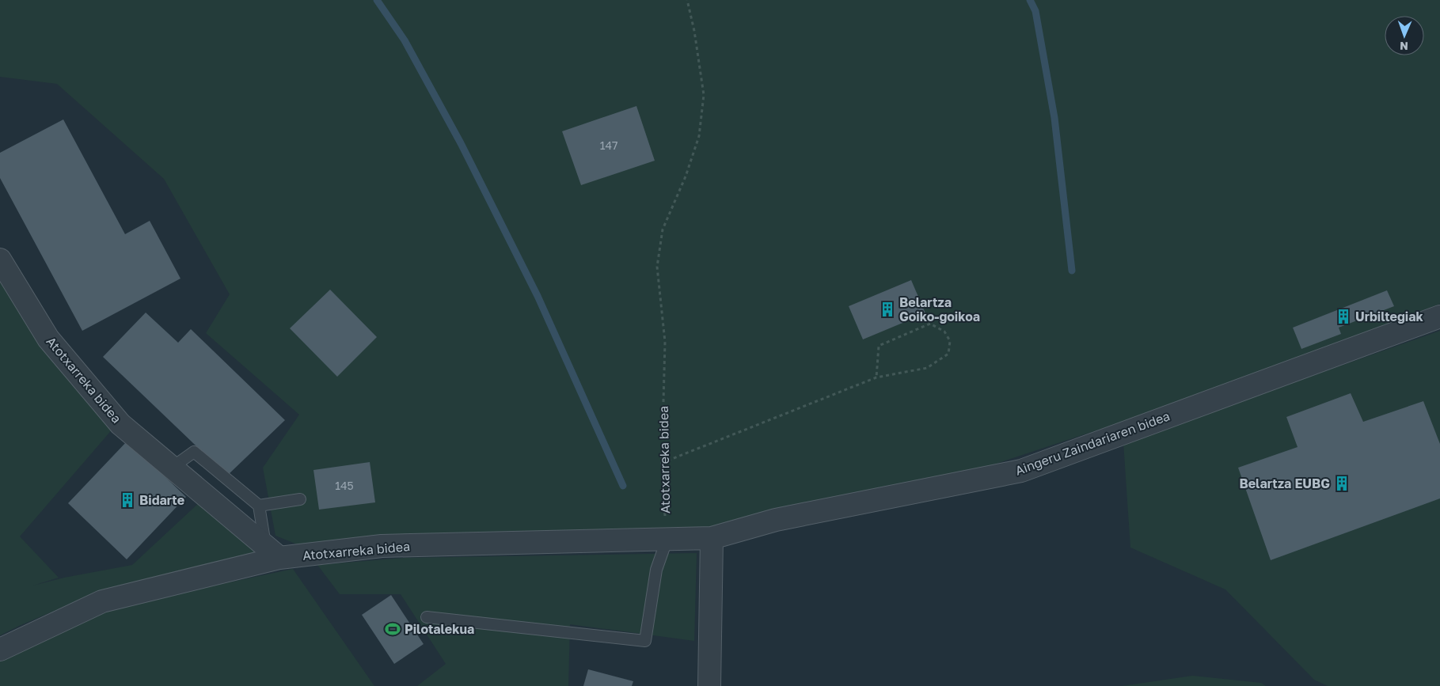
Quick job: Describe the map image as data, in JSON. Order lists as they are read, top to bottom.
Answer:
{
  "streets": {
    "street": ["Atotxarreka bidea", "Aingeru Zaindariaren bidea"]
  },
  "crossings": [
    ["Atotxarreka bidea", "Aingeru Zaindariaren bidea"]
  ],
  "places": {
    "building": [
      "Belartza Goiko-goikoa",
      "Urbiltegiak",
      "Belartza EUBG",
      "Bidarte"
    ],
    "sports": ["Pilotalekua"]
  },
  "house_numbers": ["147", "145"],
  "north": "bottom"
}
